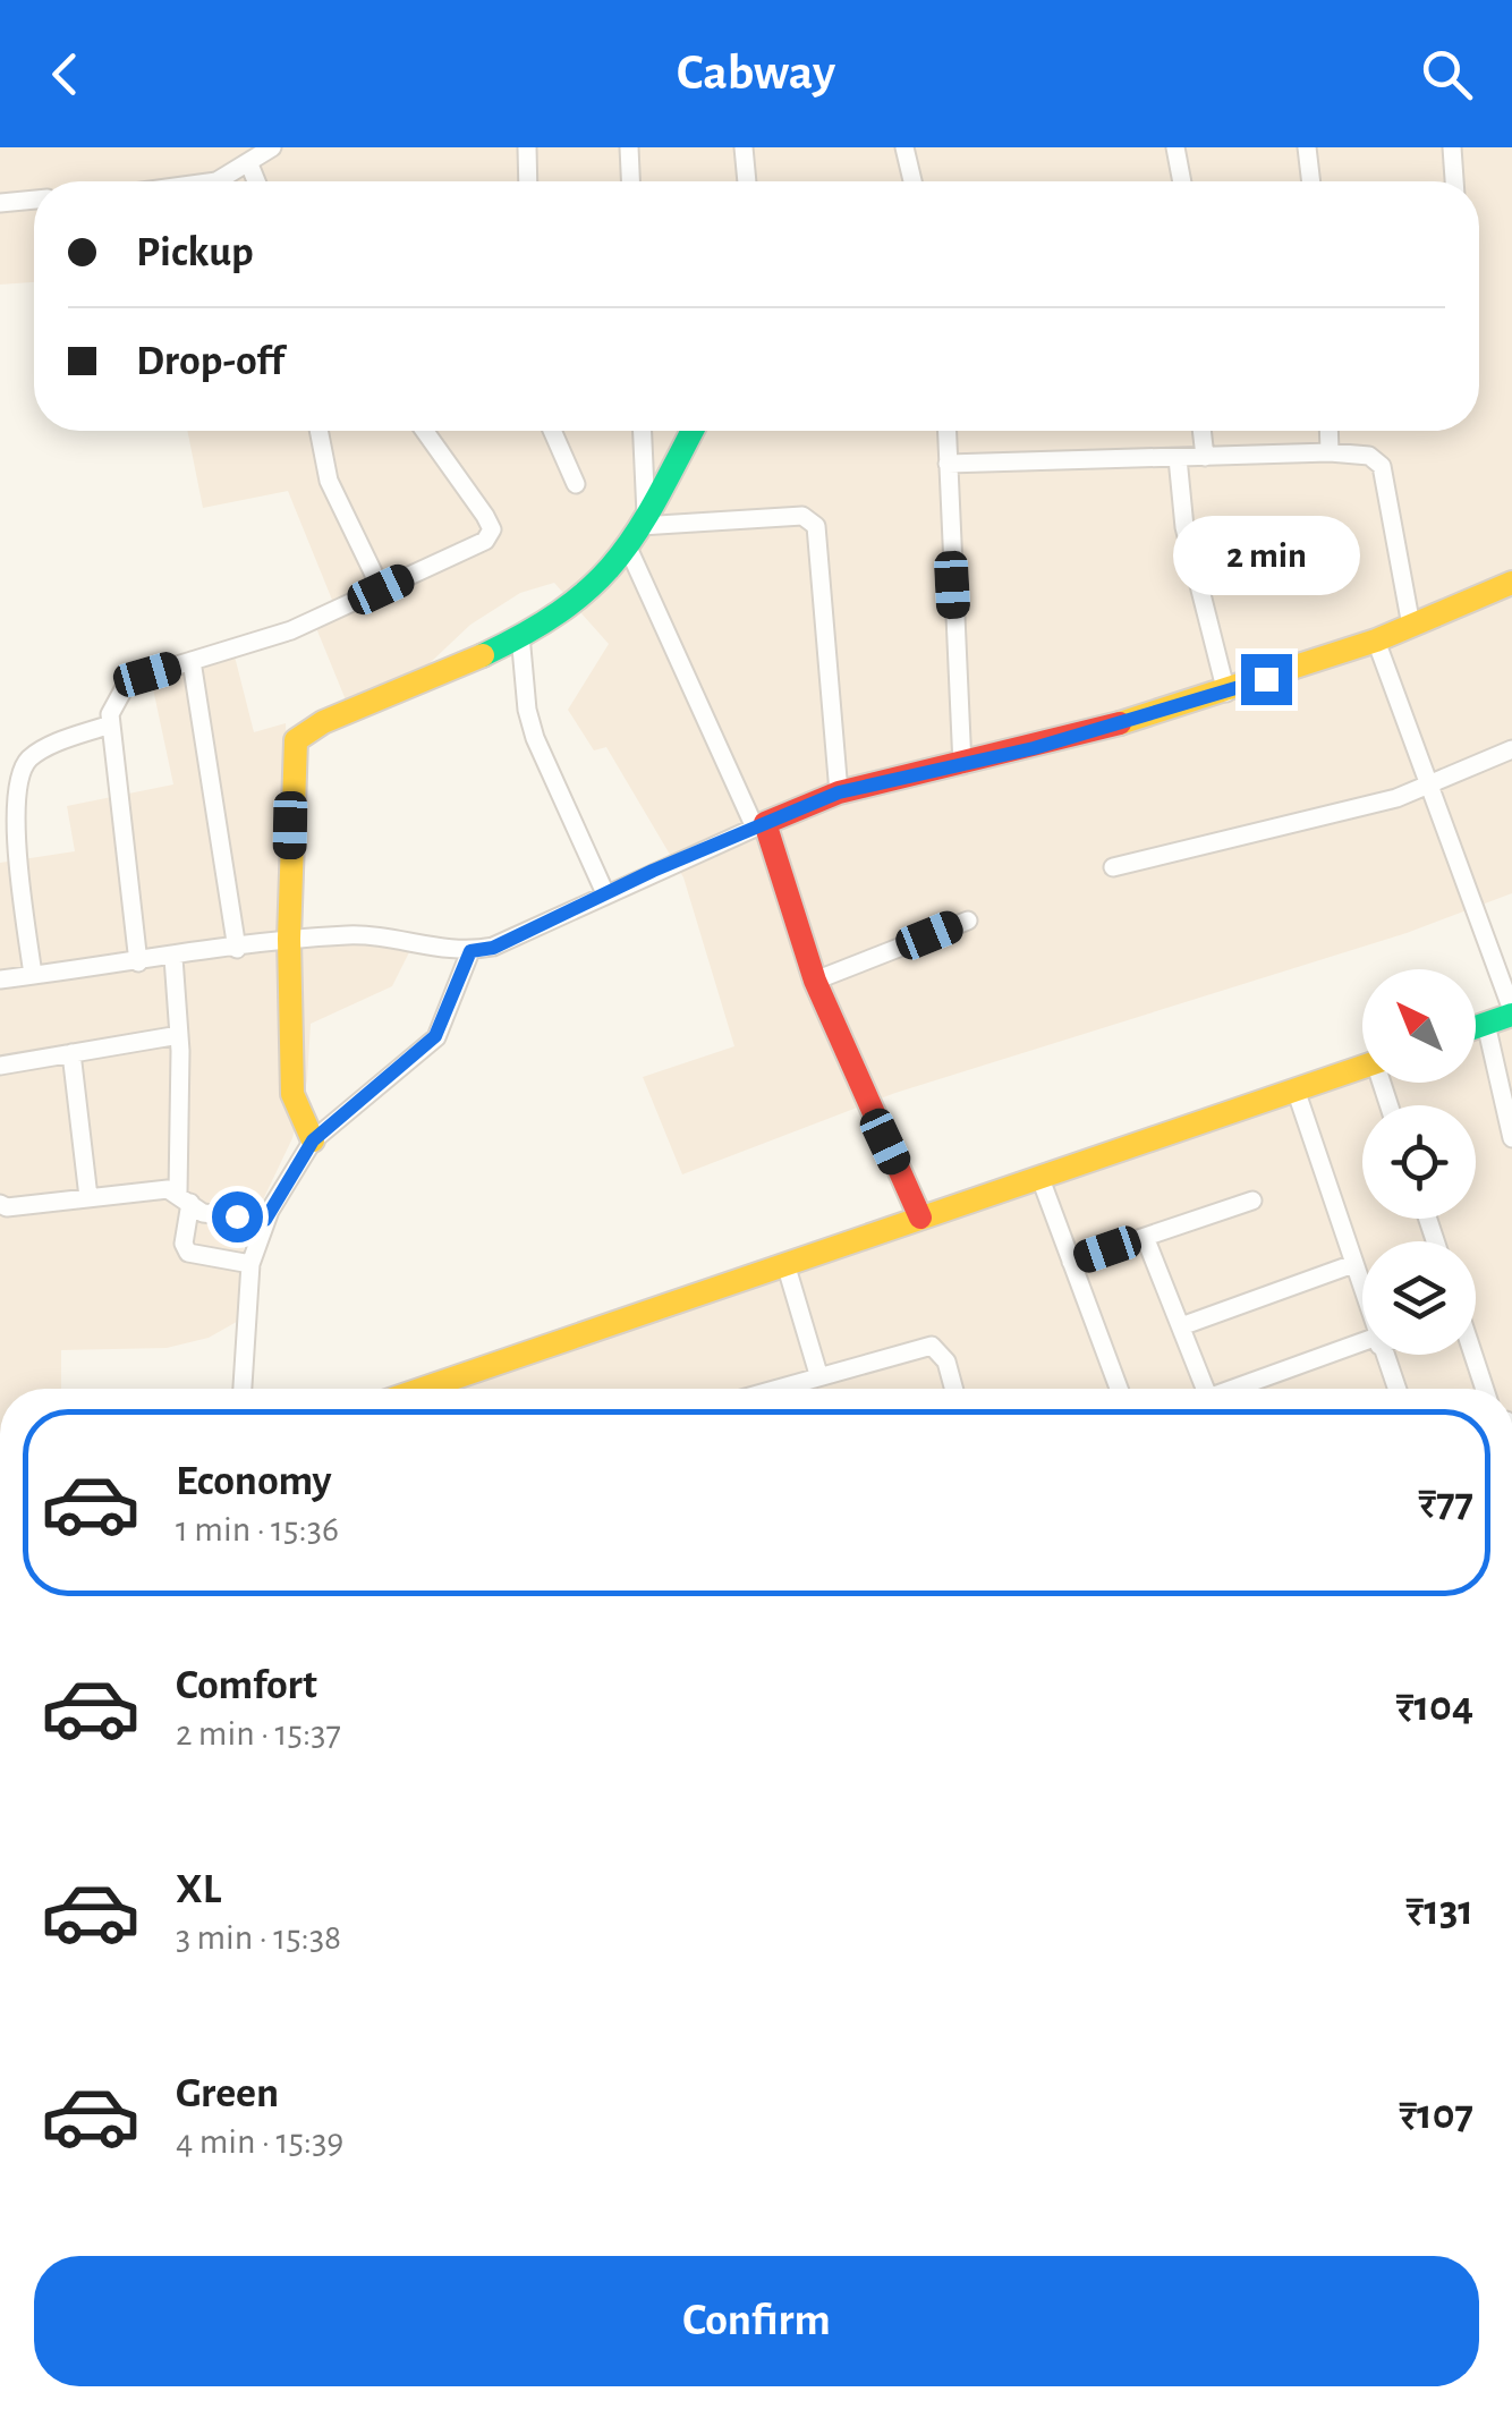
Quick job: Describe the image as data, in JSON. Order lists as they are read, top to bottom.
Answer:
{
  "north": "top left",
  "page": {
    "header": "Cabway",
    "banner": ["Pickup", "Drop-off"],
    "bubble": "2 min",
    "list": [
      {
        "name": "Economy",
        "note": "1 min · 15:36",
        "value": "₹77"
      },
      {
        "name": "Comfort",
        "note": "2 min · 15:37",
        "value": "₹104"
      },
      {
        "name": "XL",
        "note": "3 min · 15:38",
        "value": "₹131"
      },
      {
        "name": "Green",
        "note": "4 min · 15:39",
        "value": "₹107"
      }
    ],
    "buttons": "Confirm"
  }
}
